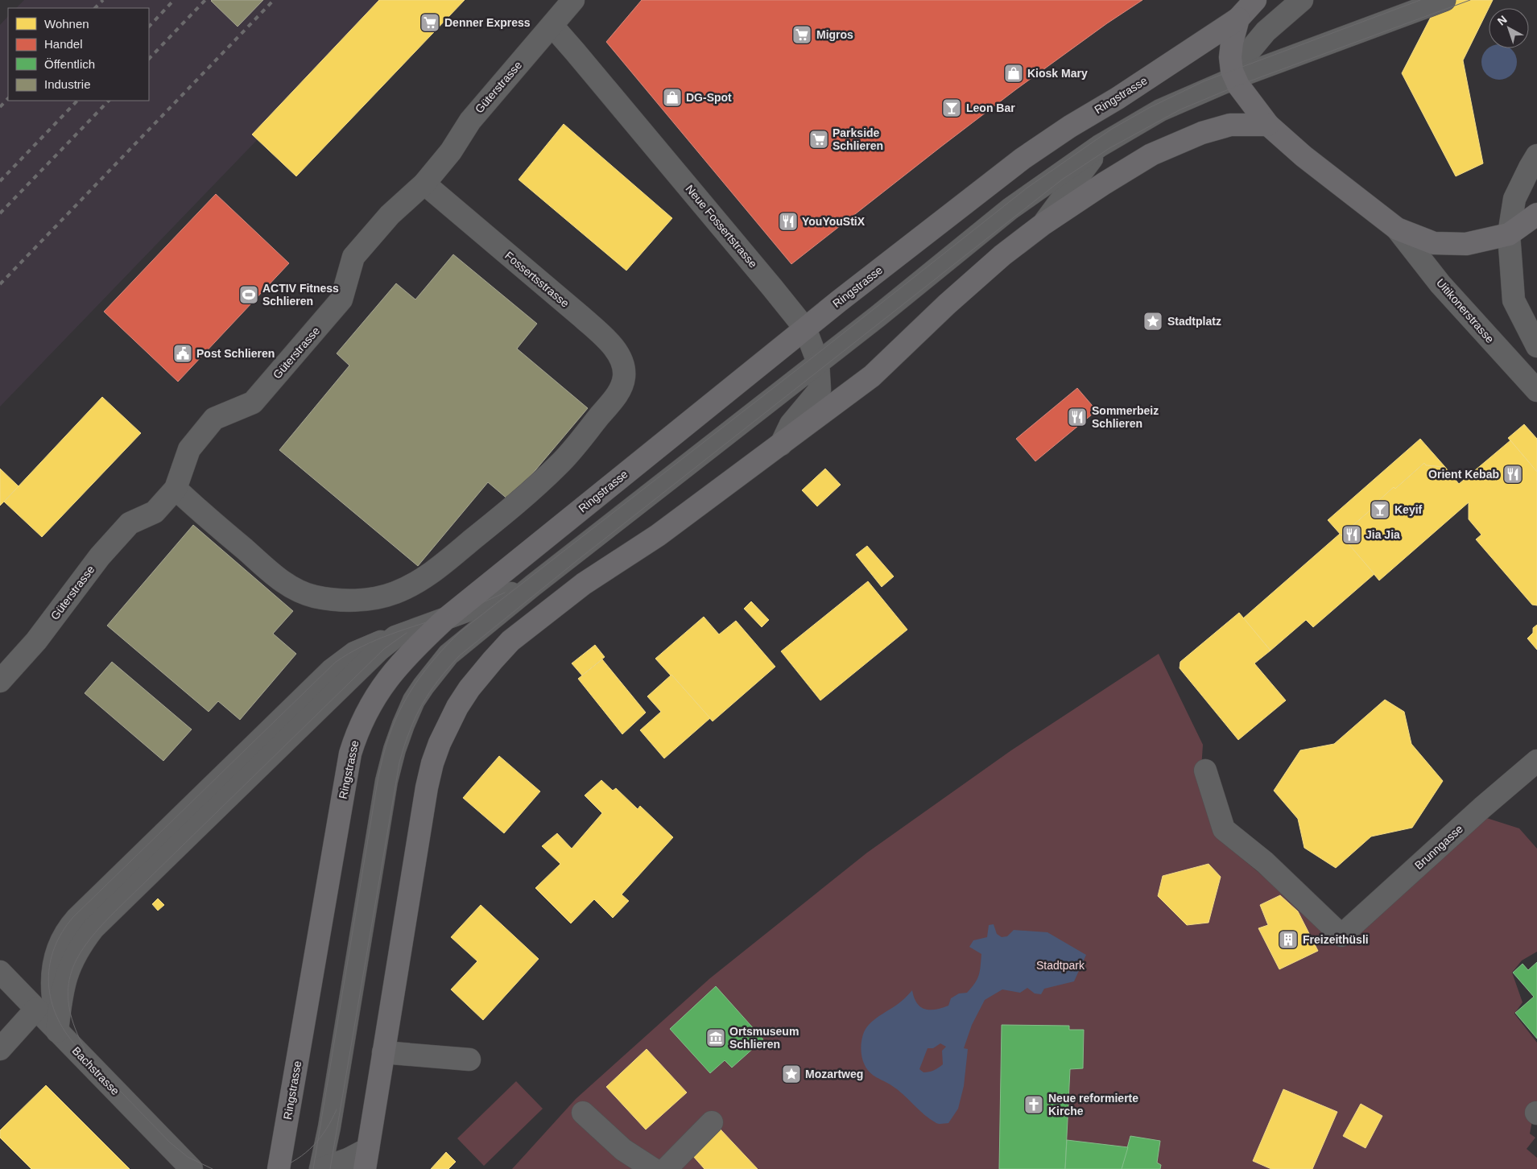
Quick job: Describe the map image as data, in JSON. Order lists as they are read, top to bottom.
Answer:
{
  "streets": {
    "main road": ["Ringstrasse"],
    "street": [
      "Güterstrasse",
      "Neue Fossertstrasse",
      "Fossertsstrasse",
      "Uitikonerstrasse",
      "Brunngasse",
      "Bachstrasse"
    ]
  },
  "crossings": [
    ["Güterstrasse", "Neue Fossertstrasse"],
    ["Güterstrasse", "Fossertsstrasse"],
    ["Ringstrasse", "Neue Fossertstrasse"],
    ["Ringstrasse", "Uitikonerstrasse"]
  ],
  "parks": ["Stadtpark"],
  "places": {
    "supermarket": ["Denner Express", "Migros", "Parkside Schlieren"],
    "shop": ["Kiosk Mary", "DG-Spot"],
    "bar": ["Leon Bar", "Keyif"],
    "restaurant": [
      "YouYouStiX",
      "Sommerbeiz Schlieren",
      "Orient Kebab",
      "Jia Jia"
    ],
    "sports": ["ACTIV Fitness Schlieren"],
    "place": ["Stadtplatz", "Mozartweg"],
    "public building": ["Post Schlieren"],
    "building": ["Freizeithüsli"],
    "museum": ["Ortsmuseum Schlieren"],
    "church": ["Neue reformierte Kirche"]
  },
  "legend": [
    "Wohnen",
    "Handel",
    "Öffentlich",
    "Industrie"
  ],
  "north": "top left"
}
